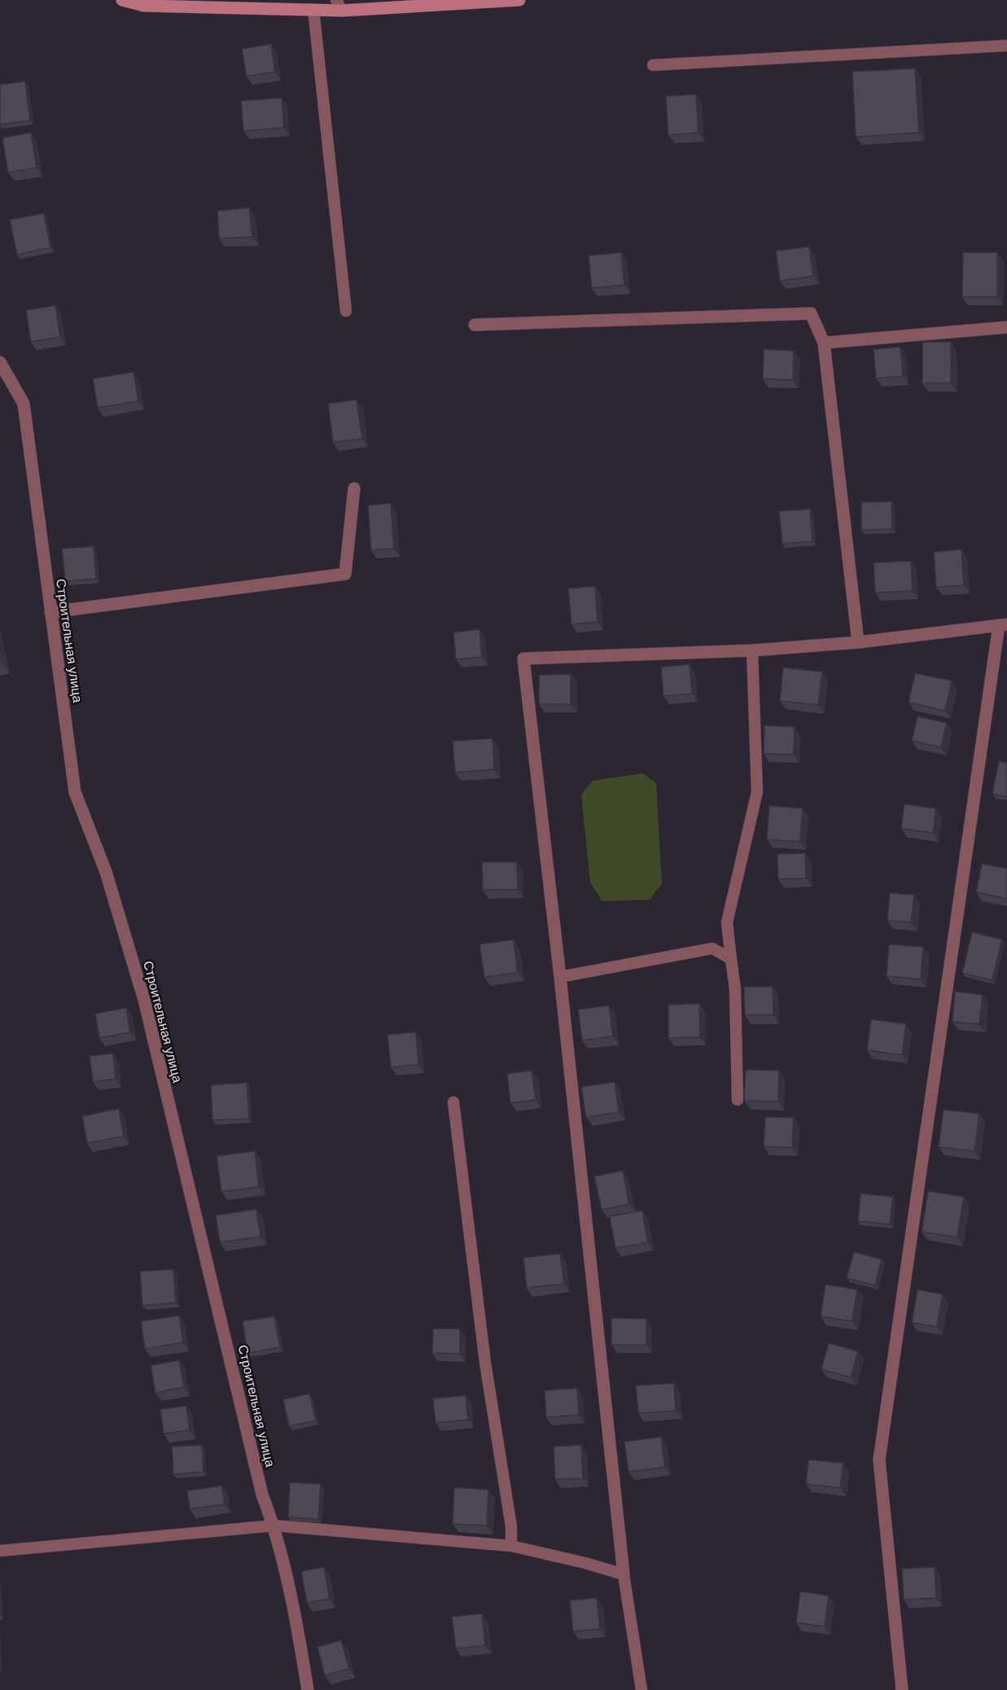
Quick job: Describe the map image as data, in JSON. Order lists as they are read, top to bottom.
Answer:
{
  "streets": {
    "street": ["Строительная улица"]
  }
}
